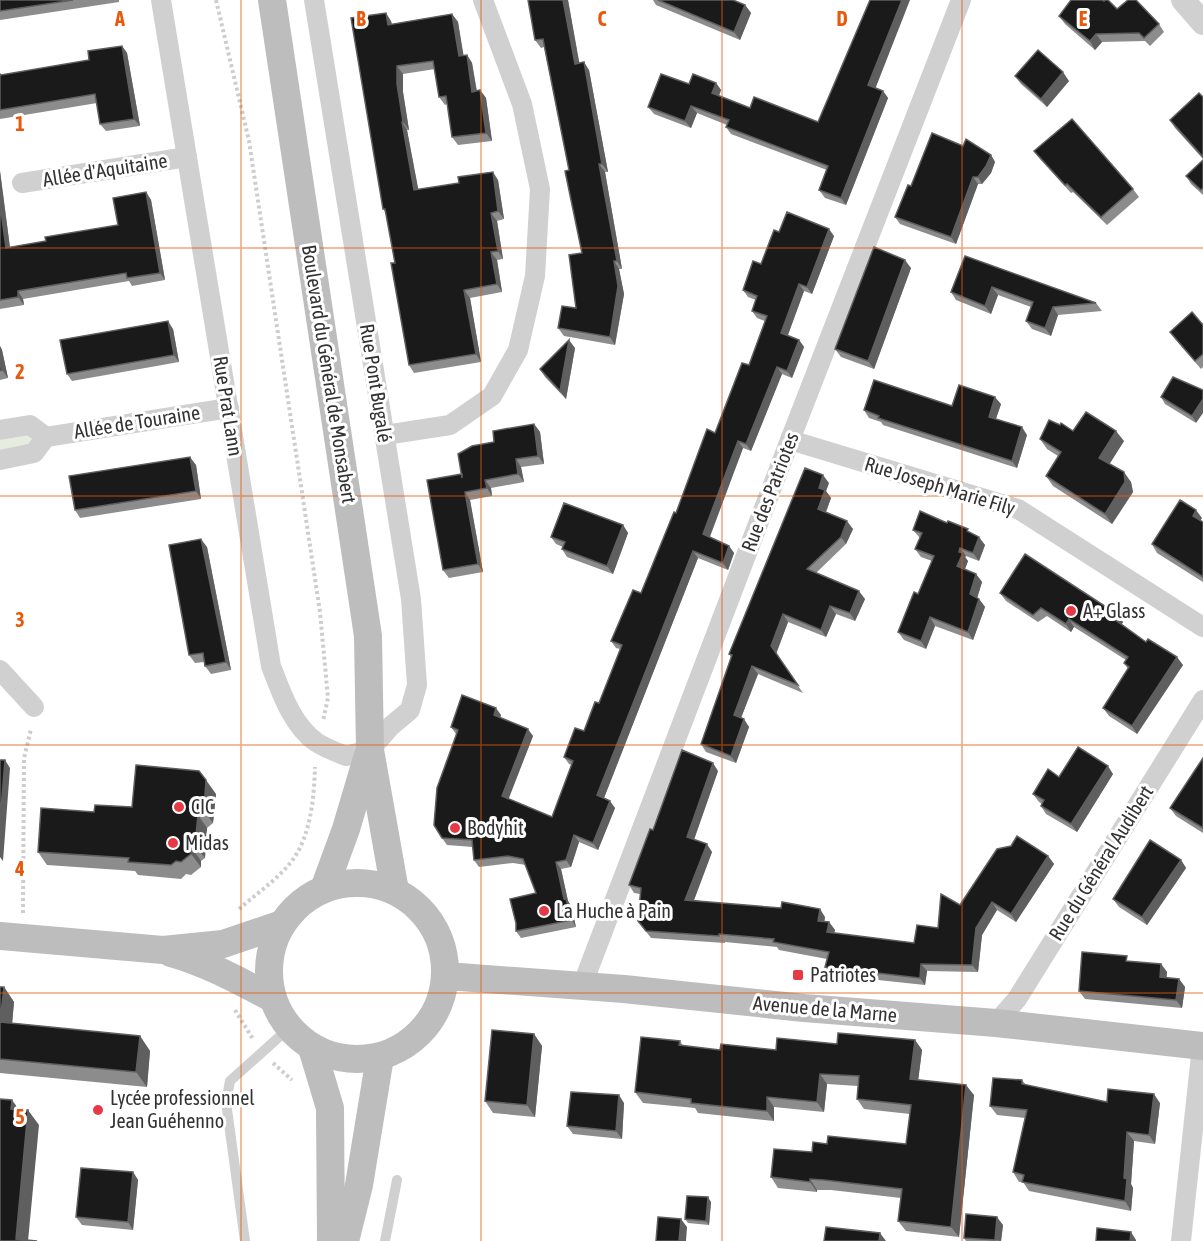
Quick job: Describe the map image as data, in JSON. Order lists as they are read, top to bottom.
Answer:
{
  "streets": {
    "main road": ["Boulevard du Général de Monsabert", "Avenue de la Marne"],
    "street": [
      "Allée d'Aquitaine",
      "Rue Pont Bugalé",
      "Rue Prat Lann",
      "Allée de Touraine",
      "Rue Joseph Marie Fily",
      "Rue des Patriotes",
      "Rue du Général Audibert"
    ]
  },
  "crossings": [
    ["Allée d'Aquitaine", "Rue Prat Lann"],
    ["Boulevard du Général de Monsabert", "Rue Pont Bugalé"],
    ["Boulevard du Général de Monsabert", "Rue Prat Lann"],
    ["Boulevard du Général de Monsabert", "Avenue de la Marne"],
    ["Rue Pont Bugalé", "Rue Prat Lann"],
    ["Rue Prat Lann", "Allée de Touraine"],
    ["Rue Joseph Marie Fily", "Rue des Patriotes"],
    ["Rue des Patriotes", "Avenue de la Marne"],
    ["Rue du Général Audibert", "Avenue de la Marne"]
  ],
  "places": {
    "other": [
      "A+ Glass",
      "CIC",
      "Bodyhit",
      "Midas",
      "La Huche à Pain",
      "Lycée professionnel Jean Guéhenno"
    ],
    "transit": ["Patriotes"]
  },
  "grid": {
    "columns": [
      "A",
      "B",
      "C",
      "D",
      "E"
    ],
    "rows": [
      "1",
      "2",
      "3",
      "4",
      "5"
    ]
  }
}
